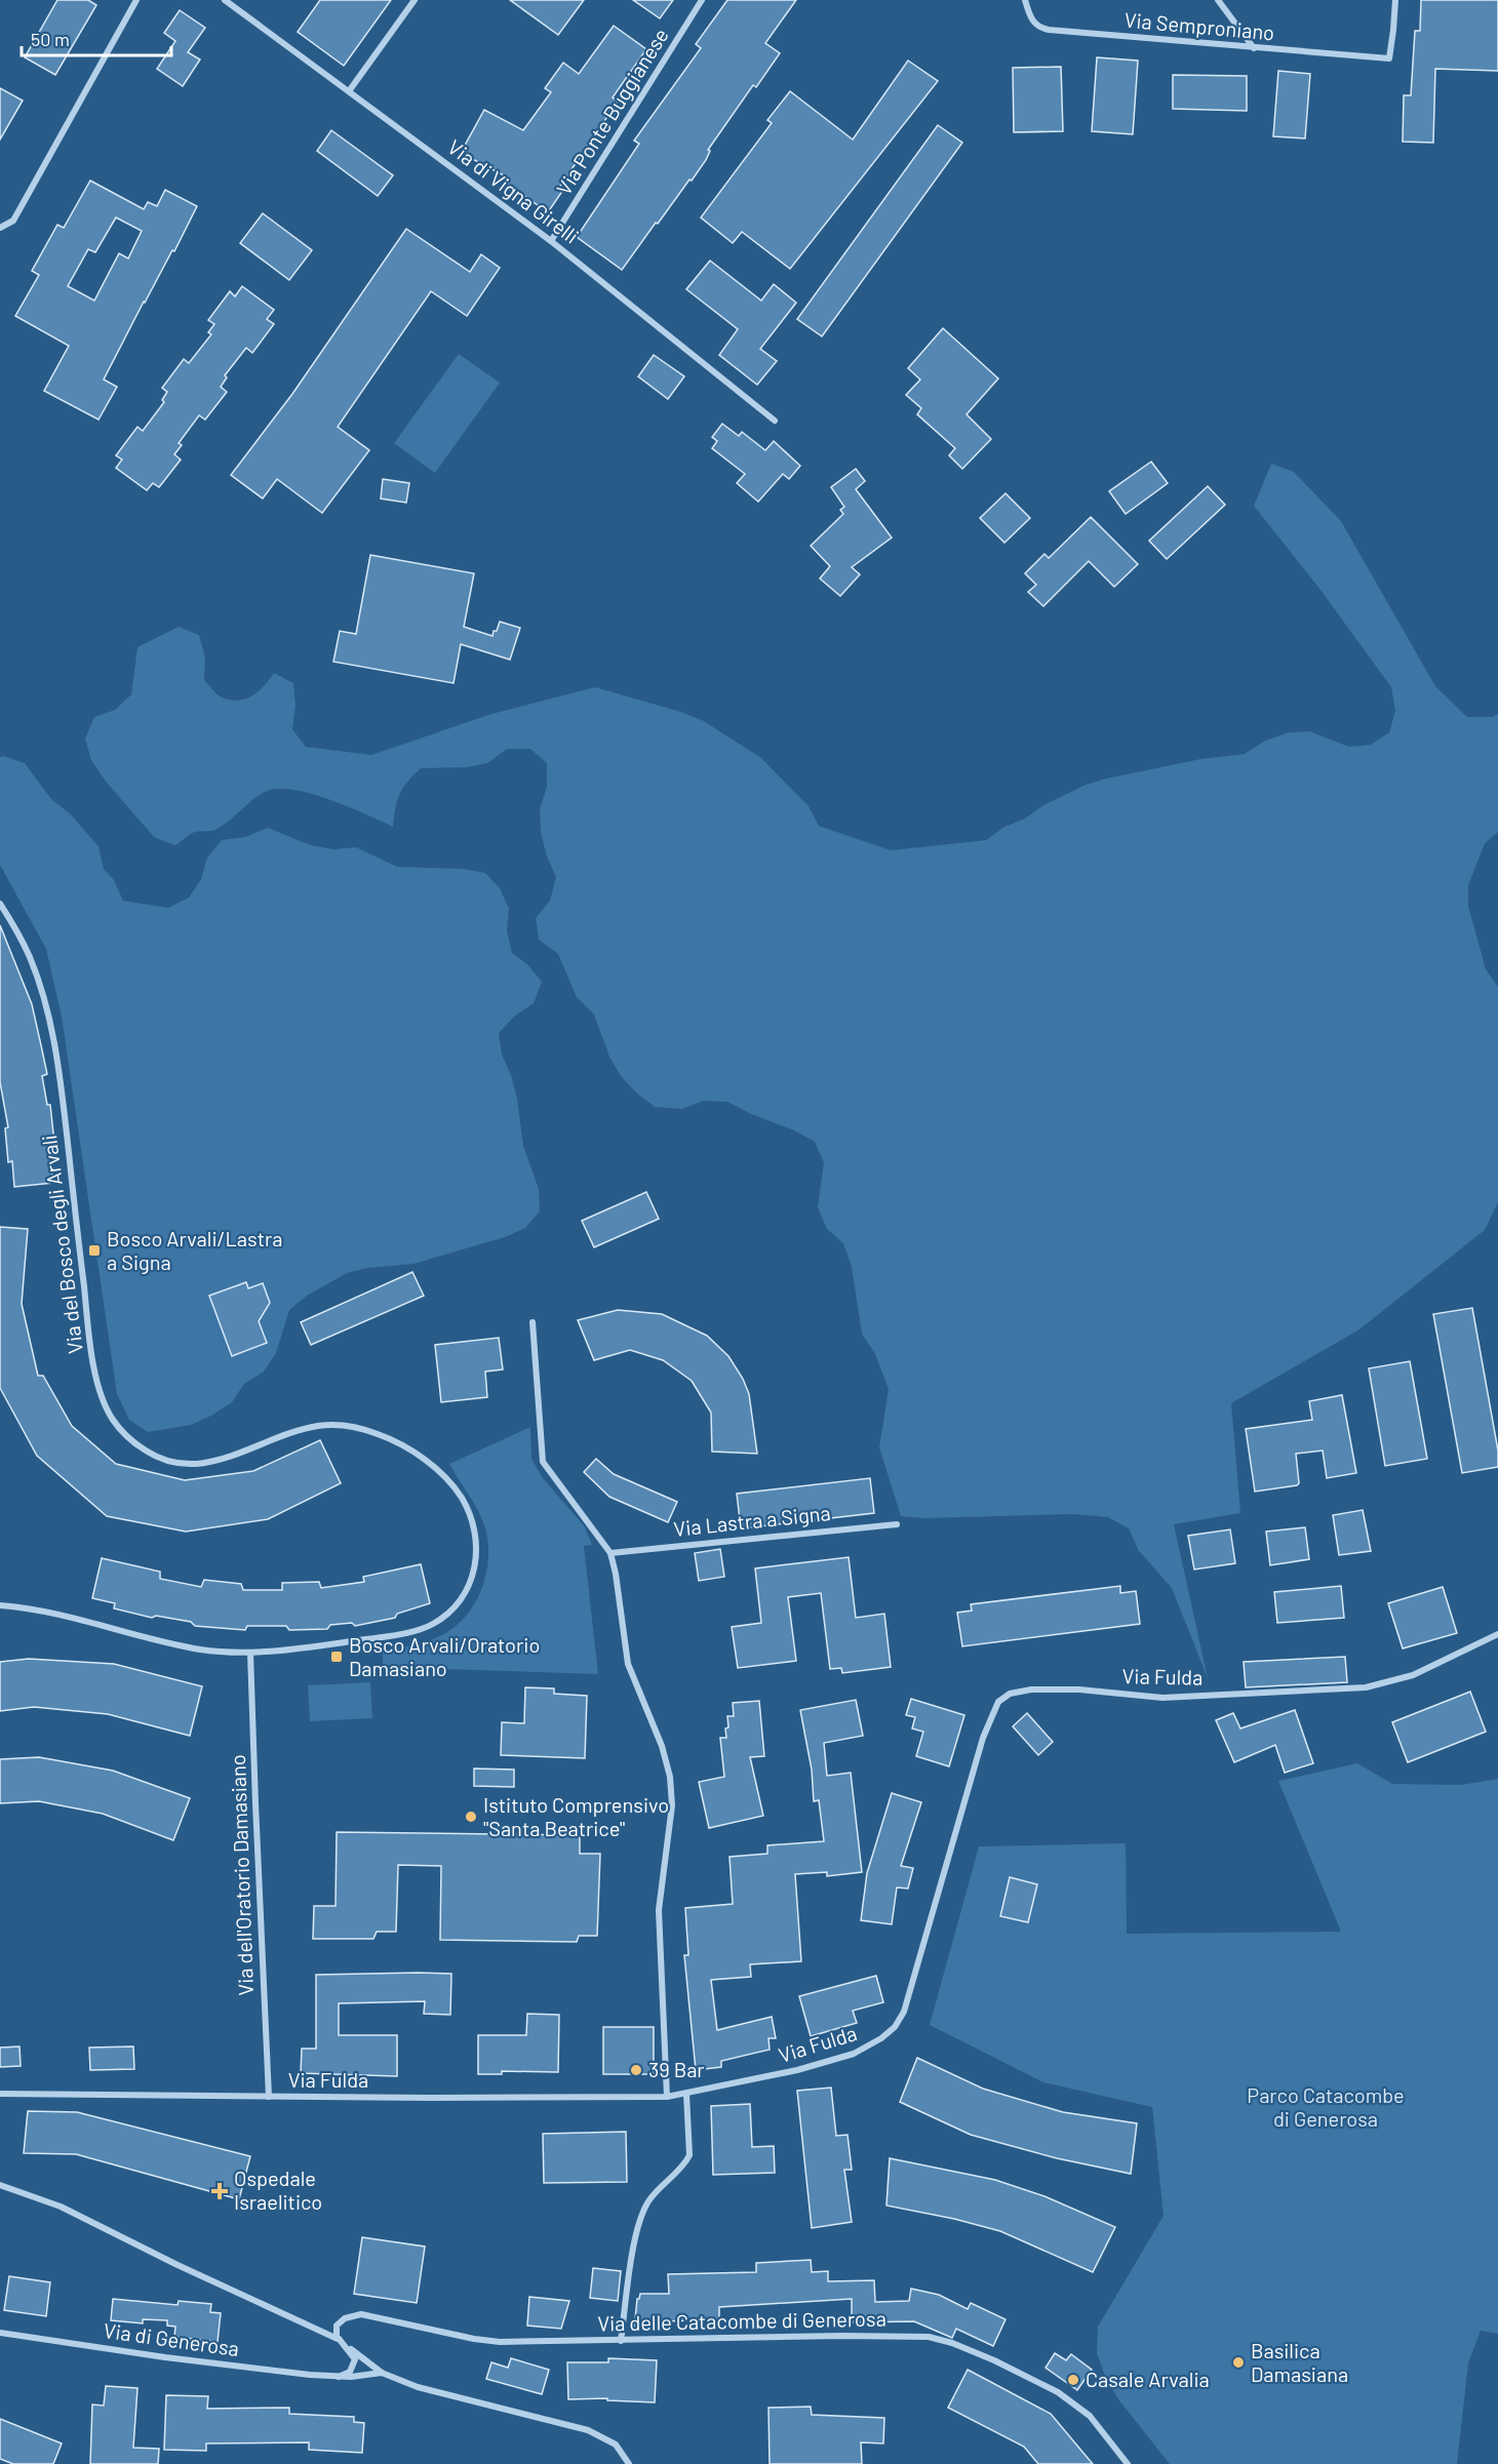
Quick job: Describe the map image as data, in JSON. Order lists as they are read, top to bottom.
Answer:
{
  "streets": {
    "street": [
      "Via Semproniano",
      "Via Ponte Buggianese",
      "Via di Vigna Girelli",
      "Via del Bosco degli Arvali",
      "Via Lastra a Signa",
      "Via Fulda",
      "Via dell'Oratorio Damasiano",
      "Via delle Catacombe di Generosa",
      "Via di Generosa"
    ]
  },
  "crossings": [
    ["Via Ponte Buggianese", "Via di Vigna Girelli"],
    ["Via del Bosco degli Arvali", "Via dell'Oratorio Damasiano"],
    ["Via Fulda", "Via dell'Oratorio Damasiano"]
  ],
  "parks": ["Parco Catacombe di Generosa"],
  "places": {
    "transit": ["Bosco Arvali/Lastra a Signa", "Bosco Arvali/Oratorio Damasiano"],
    "other": [
      "Istituto Comprensivo \"Santa Beatrice\"",
      "39 Bar",
      "Basilica Damasiana",
      "Casale Arvalia"
    ],
    "health": ["Ospedale Israelitico"]
  },
  "scale_bar": "50 m"
}
